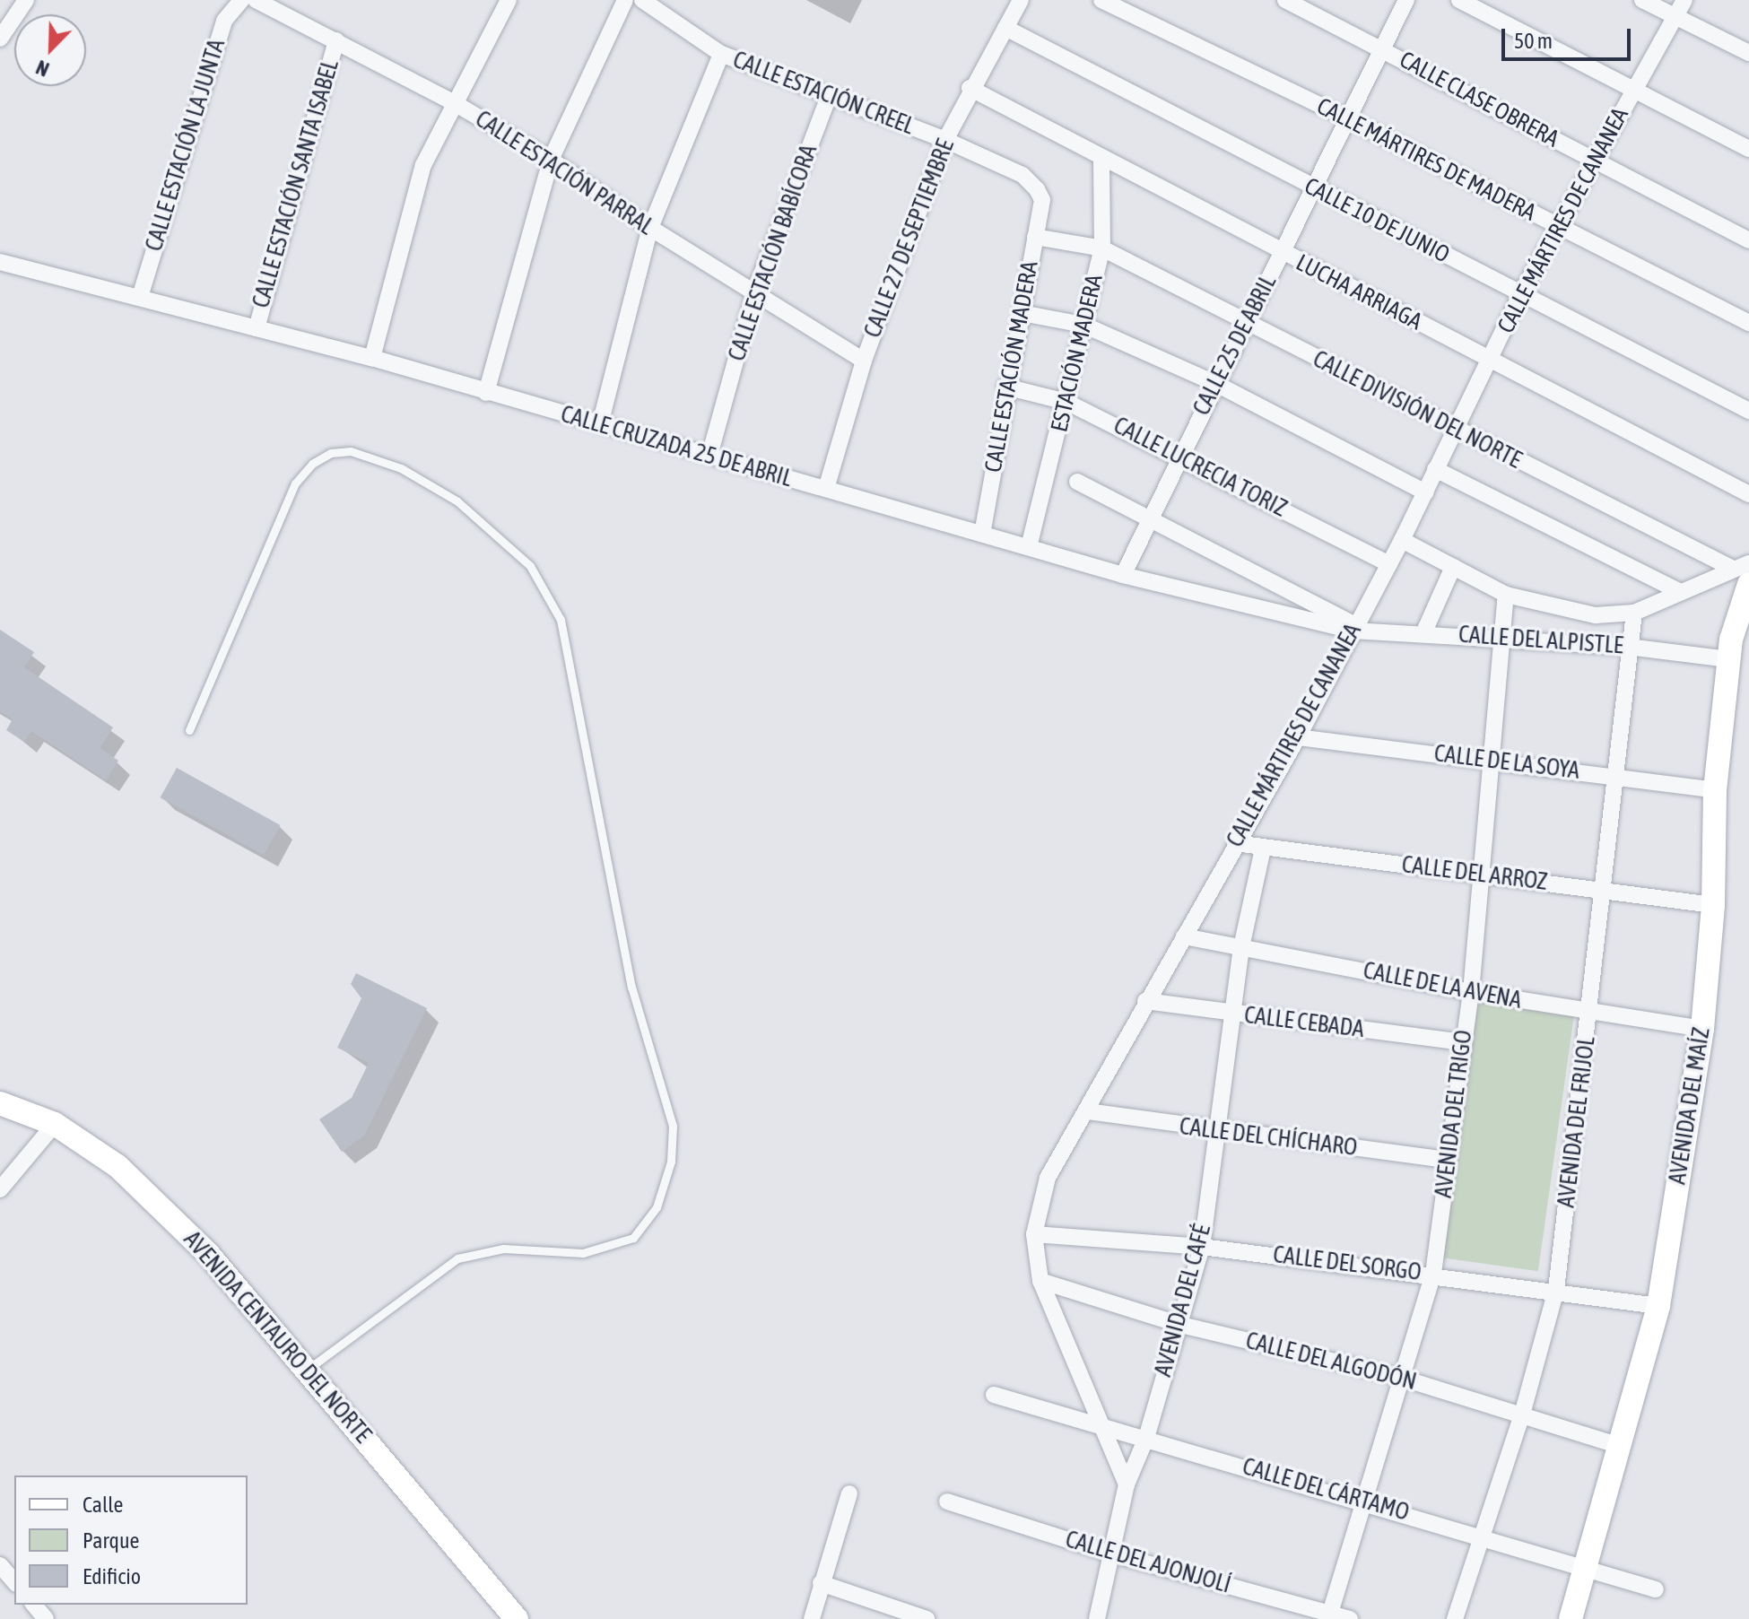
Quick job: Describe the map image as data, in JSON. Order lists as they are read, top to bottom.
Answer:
{
  "streets": {
    "street": [
      "CALLE ESTACIÓN CREEL",
      "CALLE CLASE OBRERA",
      "CALLE ESTACIÓN LA JUNTA",
      "CALLE MÁRTIRES DE MADERA",
      "CALLE ESTACIÓN PARRAL",
      "CALLE ESTACIÓN SANTA ISABEL",
      "CALLE 10 DE JUNIO",
      "CALLE MÁRTIRES DE CANANEA",
      "CALLE 27 DE SEPTIEMBRE",
      "CALLE ESTACIÓN BABÍCORA",
      "LUCHA ARRIAGA",
      "CALLE 25 DE ABRIL",
      "ESTACIÓN MADERA",
      "CALLE ESTACIÓN MADERA",
      "CALLE DIVISIÓN DEL NORTE",
      "CALLE CRUZADA 25 DE ABRIL",
      "CALLE LUCRECIA TORIZ",
      "CALLE DEL ALPISTLE",
      "CALLE DE LA SOYA",
      "CALLE DEL ARROZ",
      "CALLE DE LA AVENA",
      "CALLE CEBADA",
      "AVENIDA DEL MAÍZ",
      "AVENIDA DEL TRIGO",
      "AVENIDA DEL FRIJOL",
      "CALLE DEL CHÍCHARO",
      "CALLE DEL SORGO",
      "AVENIDA DEL CAFÉ",
      "AVENIDA CENTAURO DEL NORTE",
      "CALLE DEL ALGODÓN",
      "CALLE DEL CÁRTAMO",
      "CALLE DEL AJONJOLÍ"
    ]
  },
  "crossings": [
    ["CALLE ESTACIÓN CREEL", "CALLE 27 DE SEPTIEMBRE"],
    ["CALLE ESTACIÓN CREEL", "CALLE ESTACIÓN BABÍCORA"],
    ["CALLE ESTACIÓN CREEL", "CALLE ESTACIÓN MADERA"],
    ["CALLE CLASE OBRERA", "CALLE MÁRTIRES DE CANANEA"],
    ["CALLE CLASE OBRERA", "CALLE 25 DE ABRIL"],
    ["CALLE ESTACIÓN LA JUNTA", "CALLE CRUZADA 25 DE ABRIL"],
    ["CALLE MÁRTIRES DE MADERA", "CALLE MÁRTIRES DE CANANEA"],
    ["CALLE MÁRTIRES DE MADERA", "CALLE 25 DE ABRIL"],
    ["CALLE ESTACIÓN PARRAL", "CALLE ESTACIÓN SANTA ISABEL"],
    ["CALLE ESTACIÓN PARRAL", "CALLE 27 DE SEPTIEMBRE"],
    ["CALLE ESTACIÓN PARRAL", "CALLE ESTACIÓN BABÍCORA"],
    ["CALLE ESTACIÓN SANTA ISABEL", "CALLE CRUZADA 25 DE ABRIL"],
    ["CALLE 10 DE JUNIO", "CALLE MÁRTIRES DE CANANEA"],
    ["CALLE 10 DE JUNIO", "CALLE 27 DE SEPTIEMBRE"],
    ["CALLE 10 DE JUNIO", "CALLE 25 DE ABRIL"],
    ["CALLE MÁRTIRES DE CANANEA", "LUCHA ARRIAGA"],
    ["CALLE MÁRTIRES DE CANANEA", "CALLE DIVISIÓN DEL NORTE"],
    ["CALLE MÁRTIRES DE CANANEA", "CALLE CRUZADA 25 DE ABRIL"],
    ["CALLE MÁRTIRES DE CANANEA", "CALLE LUCRECIA TORIZ"],
    ["CALLE MÁRTIRES DE CANANEA", "CALLE DEL ALPISTLE"],
    ["CALLE MÁRTIRES DE CANANEA", "CALLE DE LA SOYA"],
    ["CALLE MÁRTIRES DE CANANEA", "CALLE DEL ARROZ"],
    ["CALLE MÁRTIRES DE CANANEA", "CALLE DE LA AVENA"],
    ["CALLE MÁRTIRES DE CANANEA", "CALLE CEBADA"],
    ["CALLE MÁRTIRES DE CANANEA", "CALLE DEL CHÍCHARO"],
    ["CALLE MÁRTIRES DE CANANEA", "CALLE DEL SORGO"],
    ["CALLE MÁRTIRES DE CANANEA", "AVENIDA DEL CAFÉ"],
    ["CALLE MÁRTIRES DE CANANEA", "CALLE DEL ALGODÓN"],
    ["CALLE MÁRTIRES DE CANANEA", "CALLE DEL CÁRTAMO"],
    ["CALLE 27 DE SEPTIEMBRE", "LUCHA ARRIAGA"],
    ["CALLE 27 DE SEPTIEMBRE", "CALLE CRUZADA 25 DE ABRIL"],
    ["CALLE ESTACIÓN BABÍCORA", "CALLE CRUZADA 25 DE ABRIL"],
    ["LUCHA ARRIAGA", "CALLE 25 DE ABRIL"],
    ["LUCHA ARRIAGA", "ESTACIÓN MADERA"],
    ["CALLE 25 DE ABRIL", "CALLE DIVISIÓN DEL NORTE"],
    ["CALLE 25 DE ABRIL", "CALLE CRUZADA 25 DE ABRIL"],
    ["CALLE 25 DE ABRIL", "CALLE LUCRECIA TORIZ"],
    ["ESTACIÓN MADERA", "CALLE DIVISIÓN DEL NORTE"],
    ["ESTACIÓN MADERA", "CALLE CRUZADA 25 DE ABRIL"],
    ["ESTACIÓN MADERA", "CALLE LUCRECIA TORIZ"],
    ["CALLE ESTACIÓN MADERA", "CALLE DIVISIÓN DEL NORTE"],
    ["CALLE ESTACIÓN MADERA", "CALLE CRUZADA 25 DE ABRIL"],
    ["CALLE ESTACIÓN MADERA", "CALLE LUCRECIA TORIZ"],
    ["CALLE DIVISIÓN DEL NORTE", "AVENIDA DEL MAÍZ"],
    ["CALLE CRUZADA 25 DE ABRIL", "CALLE DEL ALPISTLE"],
    ["CALLE DEL ALPISTLE", "AVENIDA DEL MAÍZ"],
    ["CALLE DEL ALPISTLE", "AVENIDA DEL TRIGO"],
    ["CALLE DEL ALPISTLE", "AVENIDA DEL FRIJOL"],
    ["CALLE DE LA SOYA", "AVENIDA DEL MAÍZ"],
    ["CALLE DE LA SOYA", "AVENIDA DEL TRIGO"],
    ["CALLE DE LA SOYA", "AVENIDA DEL FRIJOL"],
    ["CALLE DEL ARROZ", "AVENIDA DEL MAÍZ"],
    ["CALLE DEL ARROZ", "AVENIDA DEL TRIGO"],
    ["CALLE DEL ARROZ", "AVENIDA DEL FRIJOL"],
    ["CALLE DEL ARROZ", "AVENIDA DEL CAFÉ"],
    ["CALLE DE LA AVENA", "AVENIDA DEL MAÍZ"],
    ["CALLE DE LA AVENA", "AVENIDA DEL TRIGO"],
    ["CALLE DE LA AVENA", "AVENIDA DEL FRIJOL"],
    ["CALLE DE LA AVENA", "AVENIDA DEL CAFÉ"],
    ["CALLE CEBADA", "AVENIDA DEL TRIGO"],
    ["CALLE CEBADA", "AVENIDA DEL CAFÉ"],
    ["AVENIDA DEL MAÍZ", "CALLE DEL SORGO"],
    ["AVENIDA DEL MAÍZ", "CALLE DEL ALGODÓN"],
    ["AVENIDA DEL MAÍZ", "CALLE DEL CÁRTAMO"],
    ["AVENIDA DEL TRIGO", "CALLE DEL CHÍCHARO"],
    ["AVENIDA DEL TRIGO", "CALLE DEL SORGO"],
    ["AVENIDA DEL TRIGO", "CALLE DEL ALGODÓN"],
    ["AVENIDA DEL TRIGO", "CALLE DEL CÁRTAMO"],
    ["AVENIDA DEL TRIGO", "CALLE DEL AJONJOLÍ"],
    ["AVENIDA DEL FRIJOL", "CALLE DEL SORGO"],
    ["AVENIDA DEL FRIJOL", "CALLE DEL ALGODÓN"],
    ["AVENIDA DEL FRIJOL", "CALLE DEL CÁRTAMO"],
    ["CALLE DEL CHÍCHARO", "AVENIDA DEL CAFÉ"],
    ["CALLE DEL SORGO", "AVENIDA DEL CAFÉ"],
    ["AVENIDA DEL CAFÉ", "CALLE DEL ALGODÓN"],
    ["AVENIDA DEL CAFÉ", "CALLE DEL CÁRTAMO"],
    ["AVENIDA DEL CAFÉ", "CALLE DEL AJONJOLÍ"]
  ],
  "legend": ["Calle", "Parque", "Edificio"],
  "scale_bar": "50 m",
  "north": "bottom left"
}
